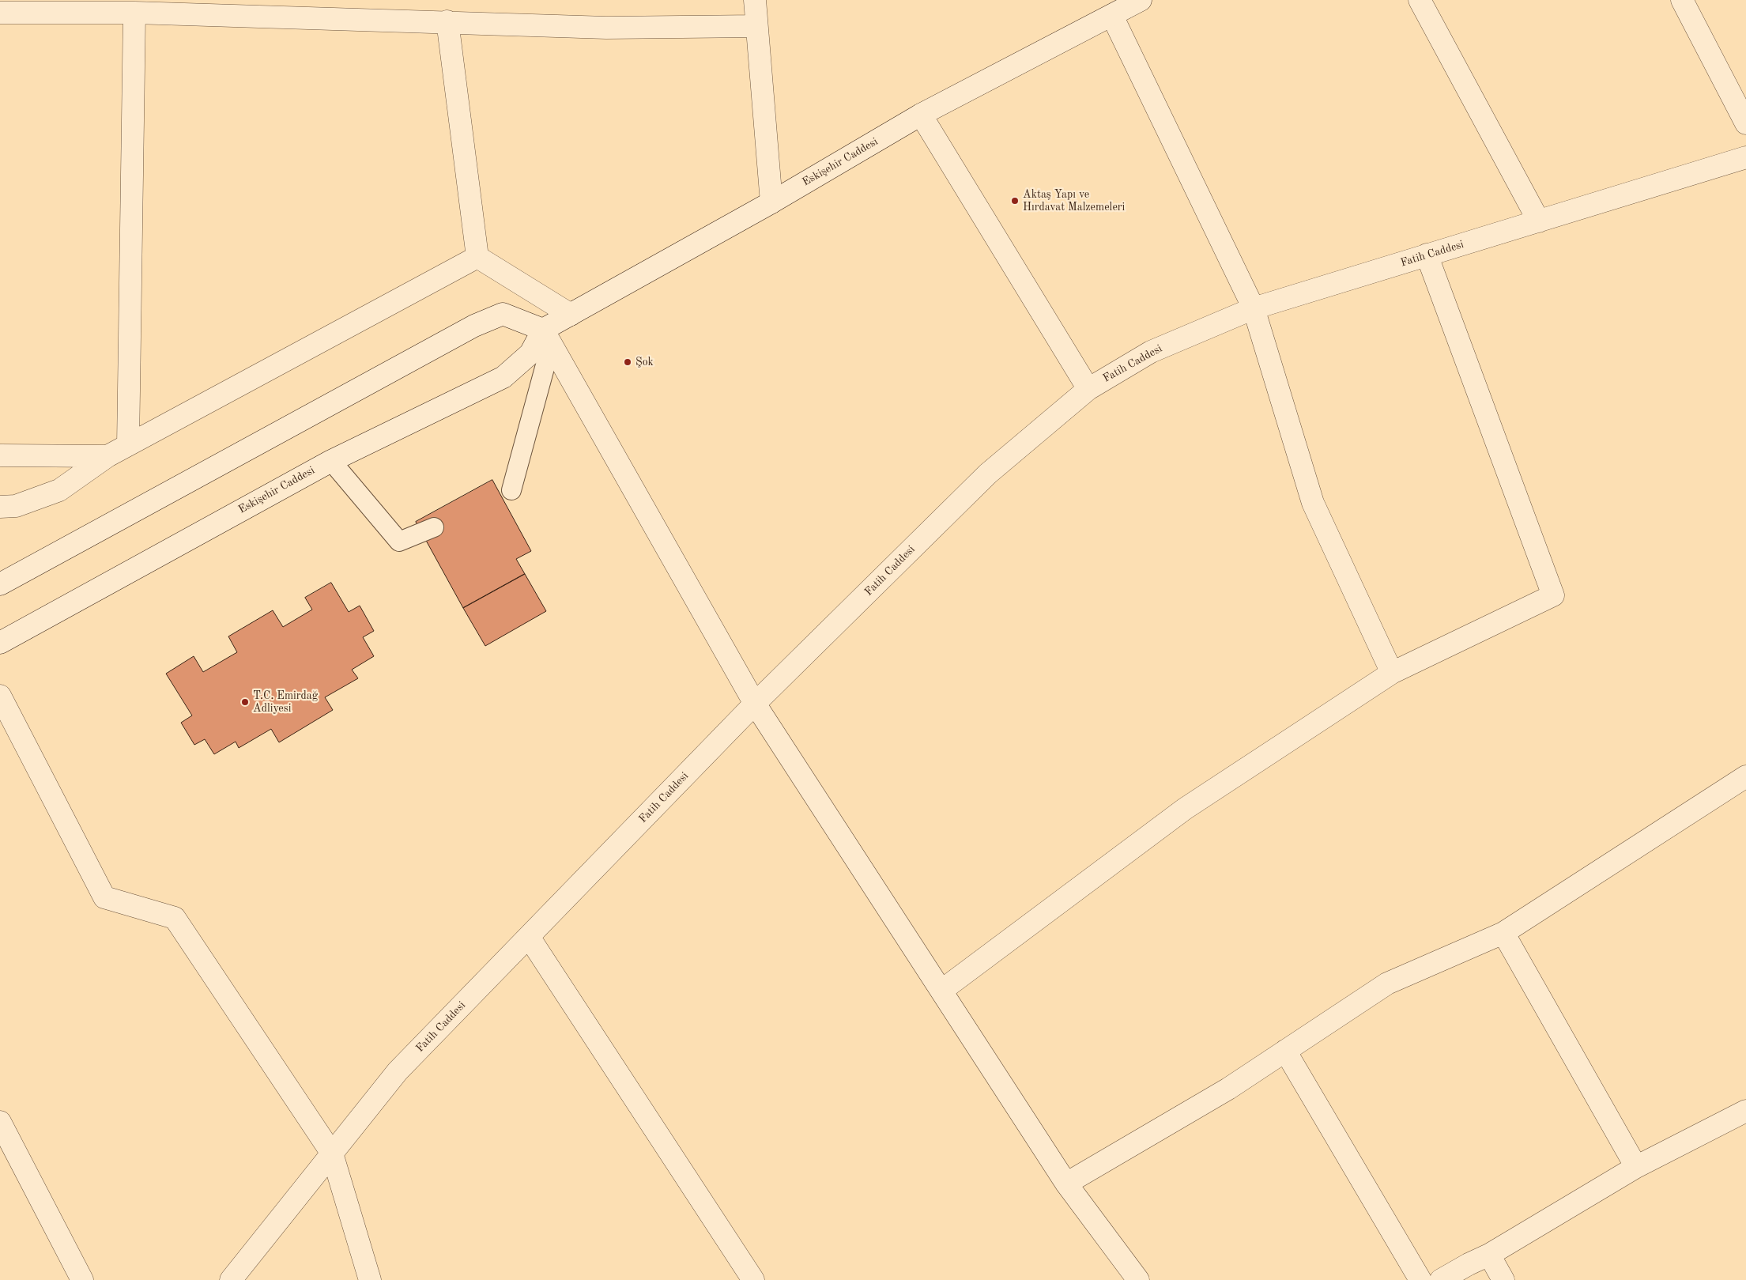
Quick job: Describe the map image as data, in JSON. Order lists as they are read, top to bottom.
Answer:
{
  "streets": {
    "street": ["Eskişehir Caddesi", "Fatih Caddesi"]
  },
  "places": ["Aktaş Yapı ve Hırdavat Malzemeleri", "Şok", "T.C. Emirdağ Adliyesi"]
}
